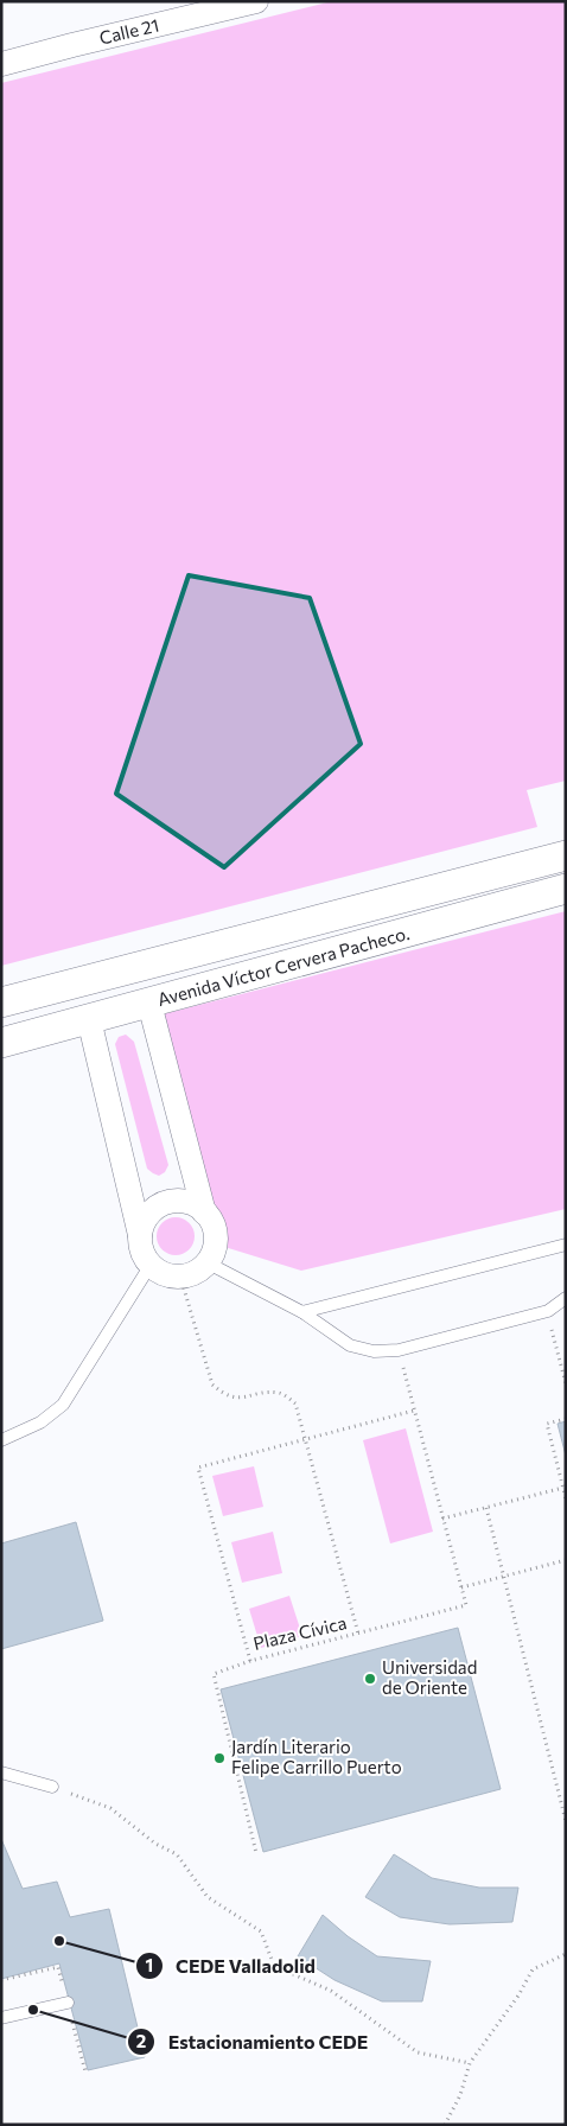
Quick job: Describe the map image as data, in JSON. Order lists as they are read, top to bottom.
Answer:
{
  "streets": {
    "street": ["Calle 21", "Avenida Víctor Cervera Pacheco."],
    "path": ["Plaza Cívica"]
  },
  "places": [
    "Universidad de Oriente",
    "Jardín Literario Felipe Carrillo Puerto",
    "CEDE Valladolid",
    "Estacionamiento CEDE"
  ]
}
